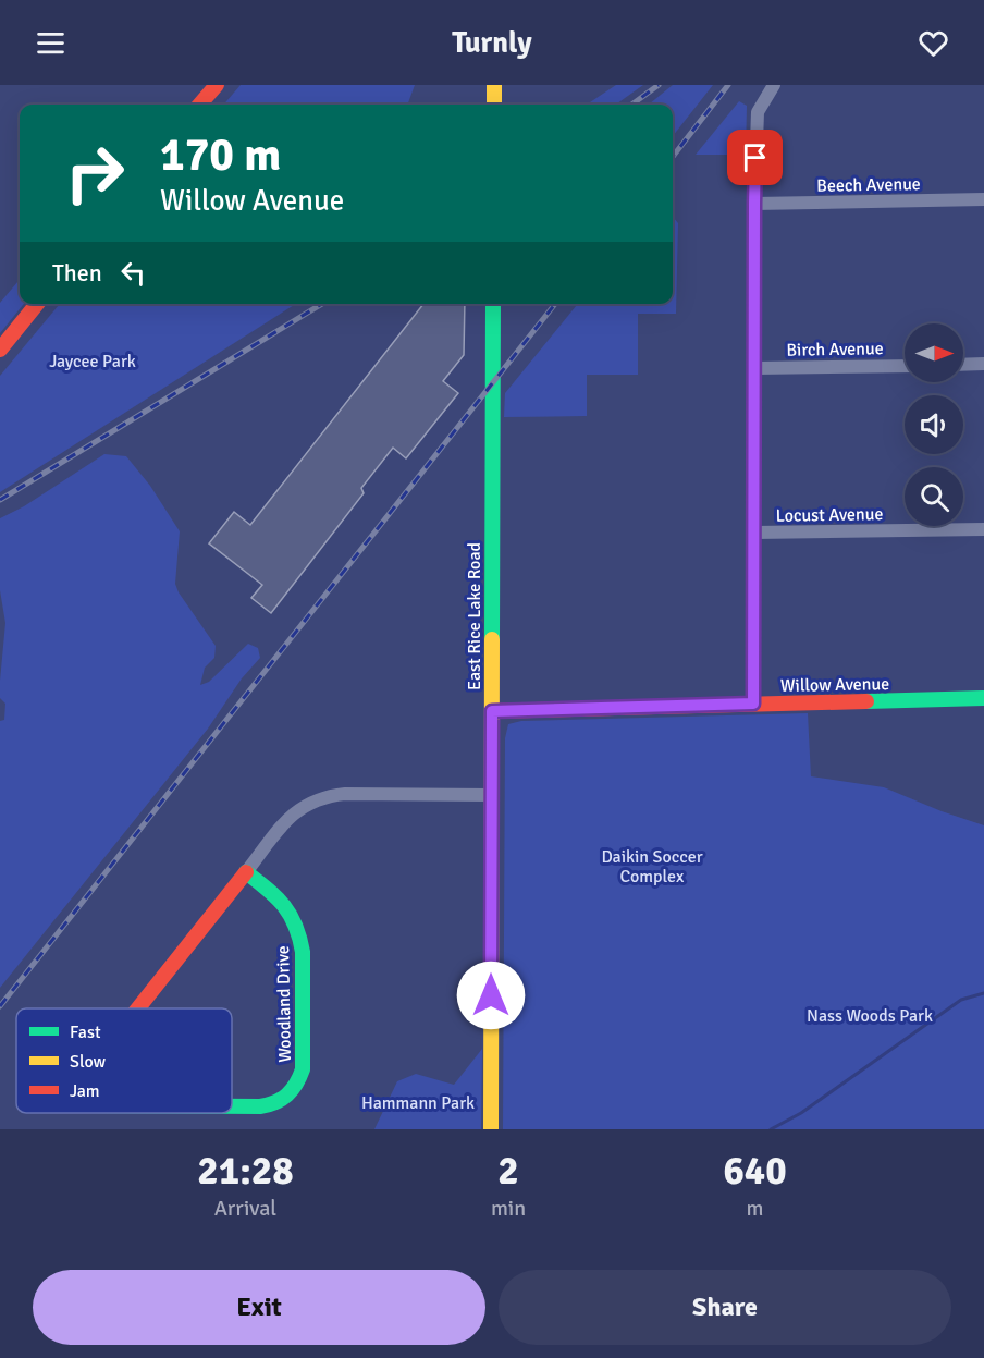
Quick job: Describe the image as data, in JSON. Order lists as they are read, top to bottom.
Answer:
{
  "streets": {
    "street": [
      "Beech Avenue",
      "Birch Avenue",
      "Locust Avenue",
      "East Rice Lake Road",
      "Willow Avenue",
      "Woodland Drive"
    ]
  },
  "crossings": [
    ["East Rice Lake Road", "Willow Avenue"],
    ["East Rice Lake Road", "Woodland Drive"]
  ],
  "parks": [
    "Jaycee Park",
    "Daikin Soccer Complex",
    "Nass Woods Park",
    "Hammann Park"
  ],
  "legend": ["Fast", "Slow", "Jam"],
  "north": "right",
  "page": {
    "header": "Turnly",
    "turn": ["170 m", "Willow Avenue"],
    "then": "Then",
    "eta": [
      "21:28",
      "Arrival",
      "2",
      "min",
      "640",
      "m"
    ],
    "buttons": ["Exit", "Share"]
  }
}
